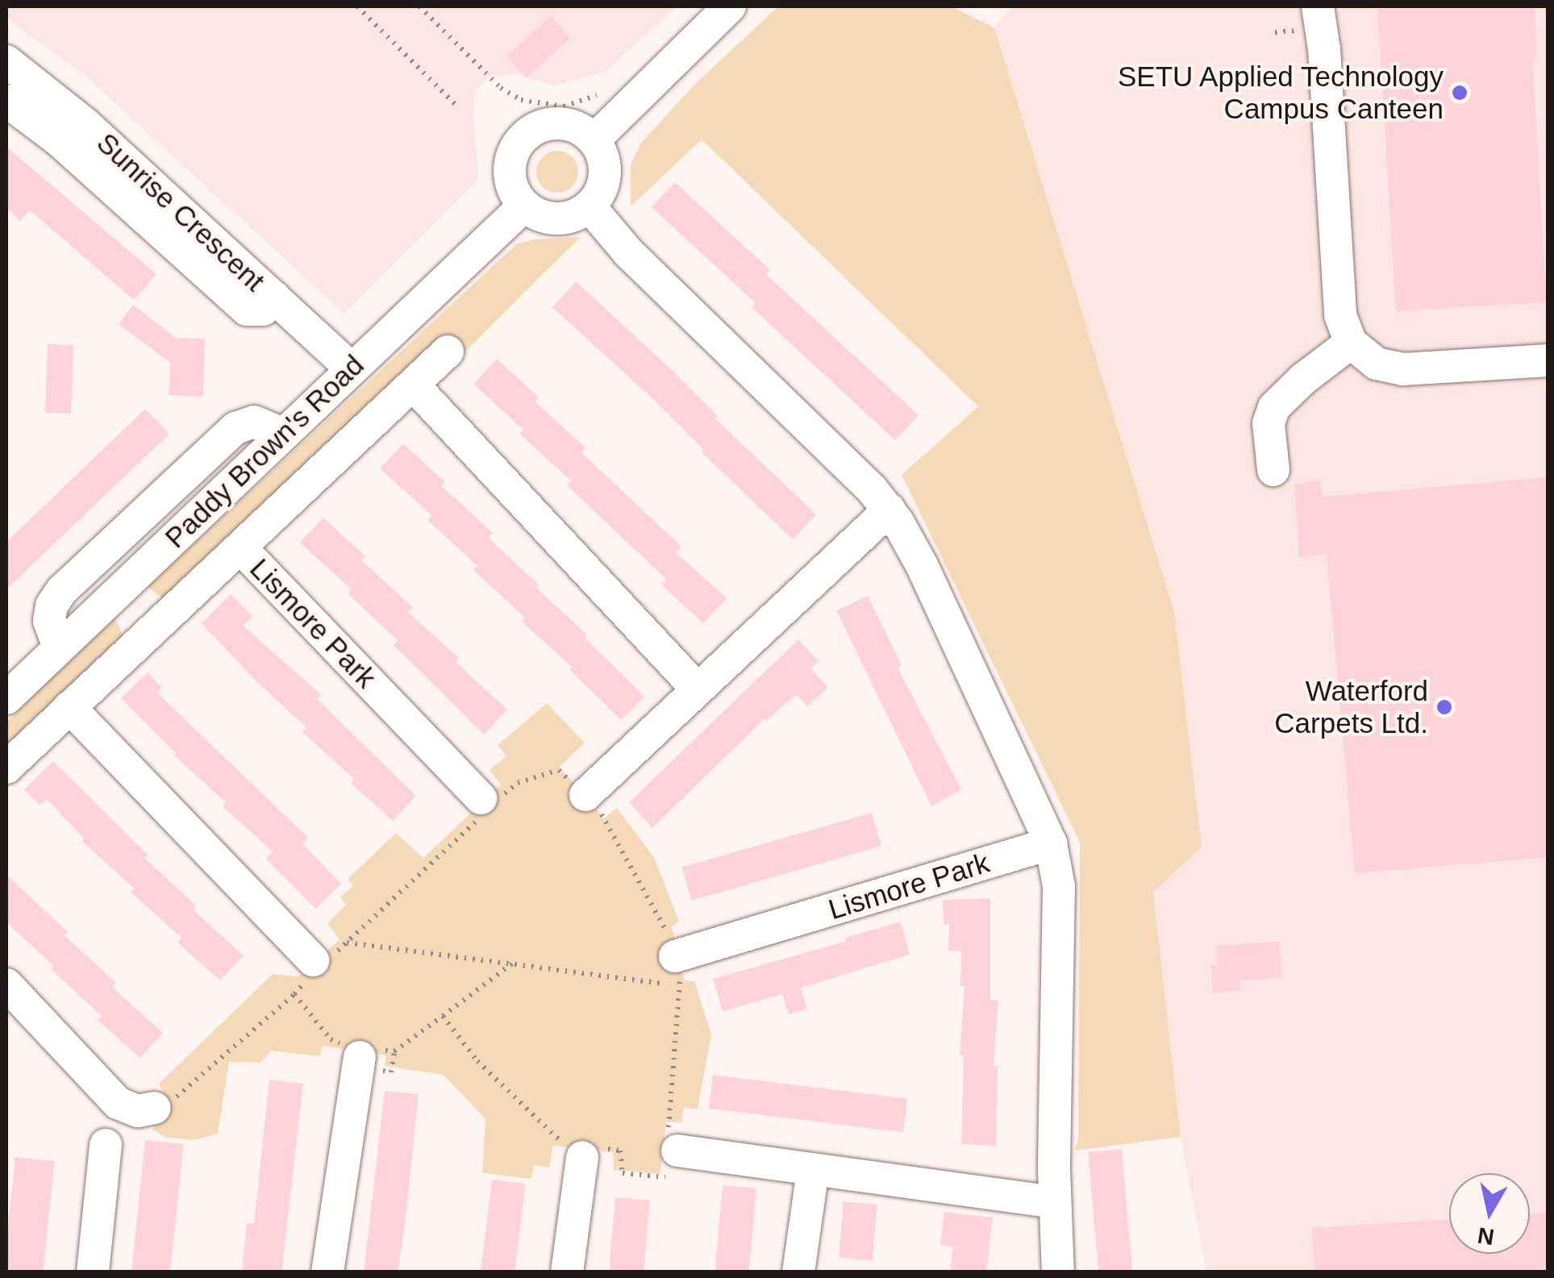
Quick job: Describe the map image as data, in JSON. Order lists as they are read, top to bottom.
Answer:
{
  "streets": {
    "street": ["Sunrise Crescent", "Paddy Brown's Road", "Lismore Park"]
  },
  "crossings": [
    ["Sunrise Crescent", "Paddy Brown's Road"]
  ],
  "places": ["SETU Applied Technology Campus Canteen", "Waterford Carpets Ltd."],
  "north": "bottom"
}
